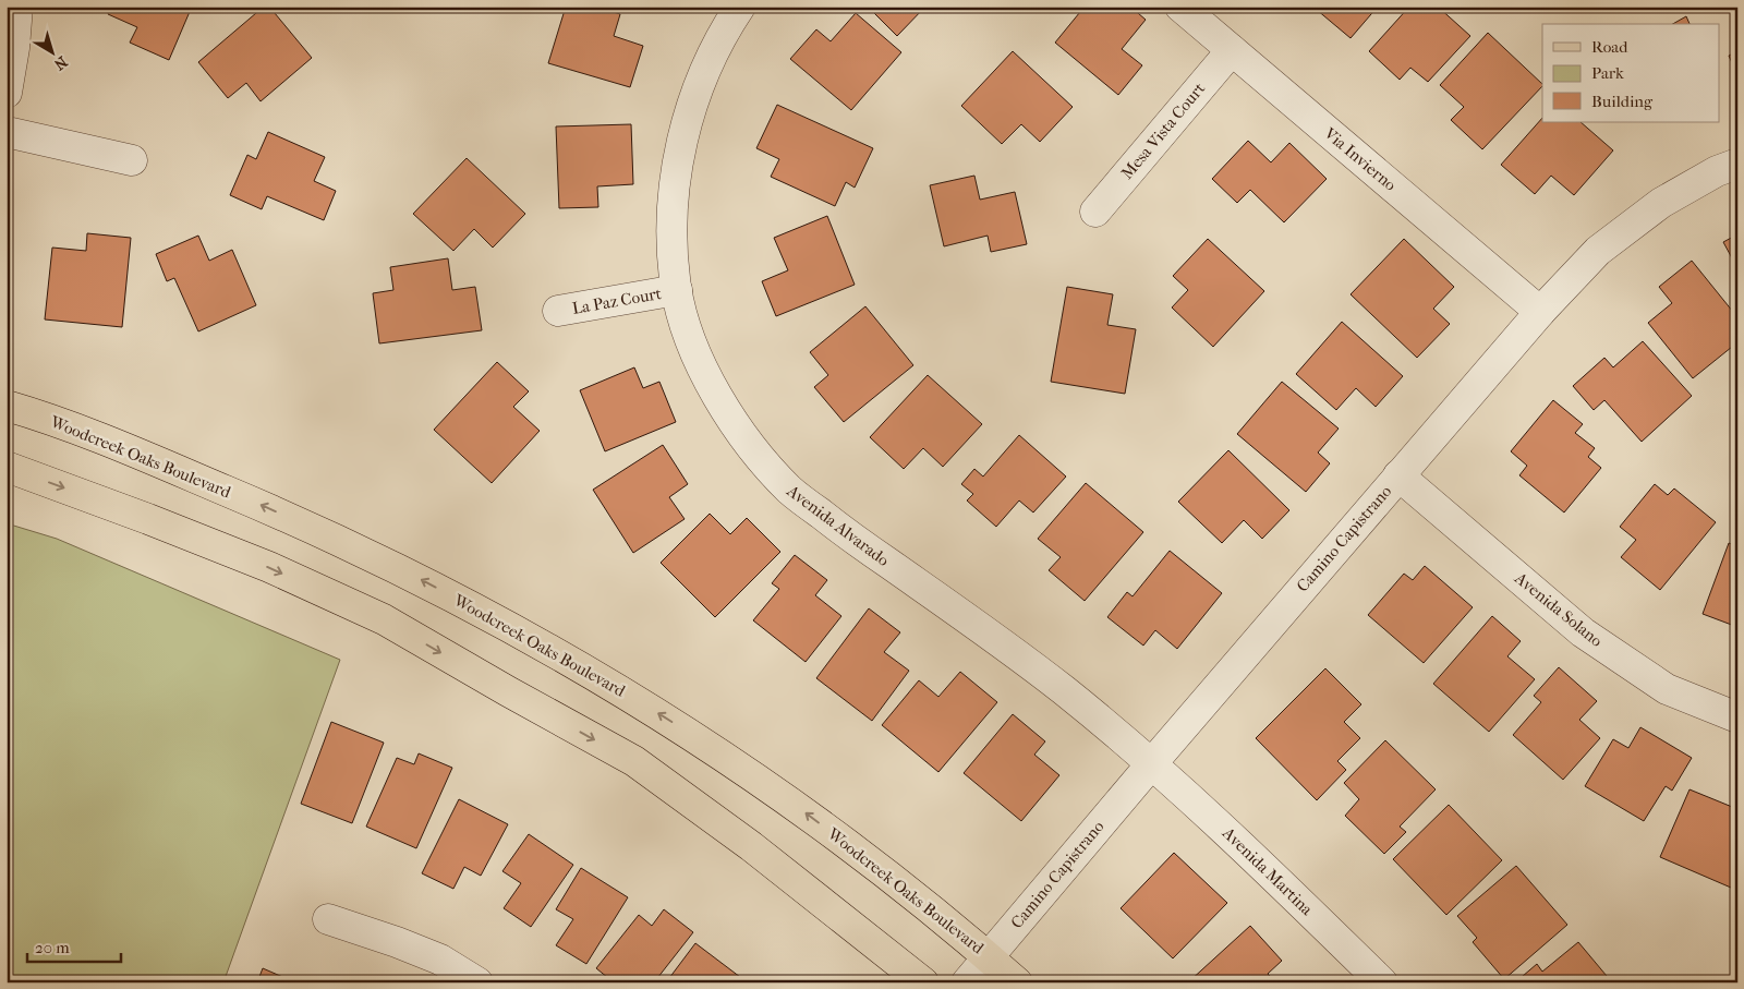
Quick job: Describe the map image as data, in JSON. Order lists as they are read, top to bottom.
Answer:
{
  "streets": {
    "main road": ["Woodcreek Oaks Boulevard"],
    "street": [
      "Mesa Vista Court",
      "Via Invierno",
      "La Paz Court",
      "Avenida Alvarado",
      "Camino Capistrano",
      "Avenida Solano",
      "Avenida Martina"
    ]
  },
  "crossings": [
    ["Mesa Vista Court", "Via Invierno"],
    ["Via Invierno", "Camino Capistrano"],
    ["La Paz Court", "Avenida Alvarado"],
    ["Woodcreek Oaks Boulevard", "Camino Capistrano"],
    ["Avenida Alvarado", "Camino Capistrano"],
    ["Avenida Alvarado", "Avenida Martina"],
    ["Camino Capistrano", "Avenida Solano"],
    ["Camino Capistrano", "Avenida Martina"]
  ],
  "legend": ["Road", "Park", "Building"],
  "scale_bar": "20 m",
  "north": "bottom right"
}
